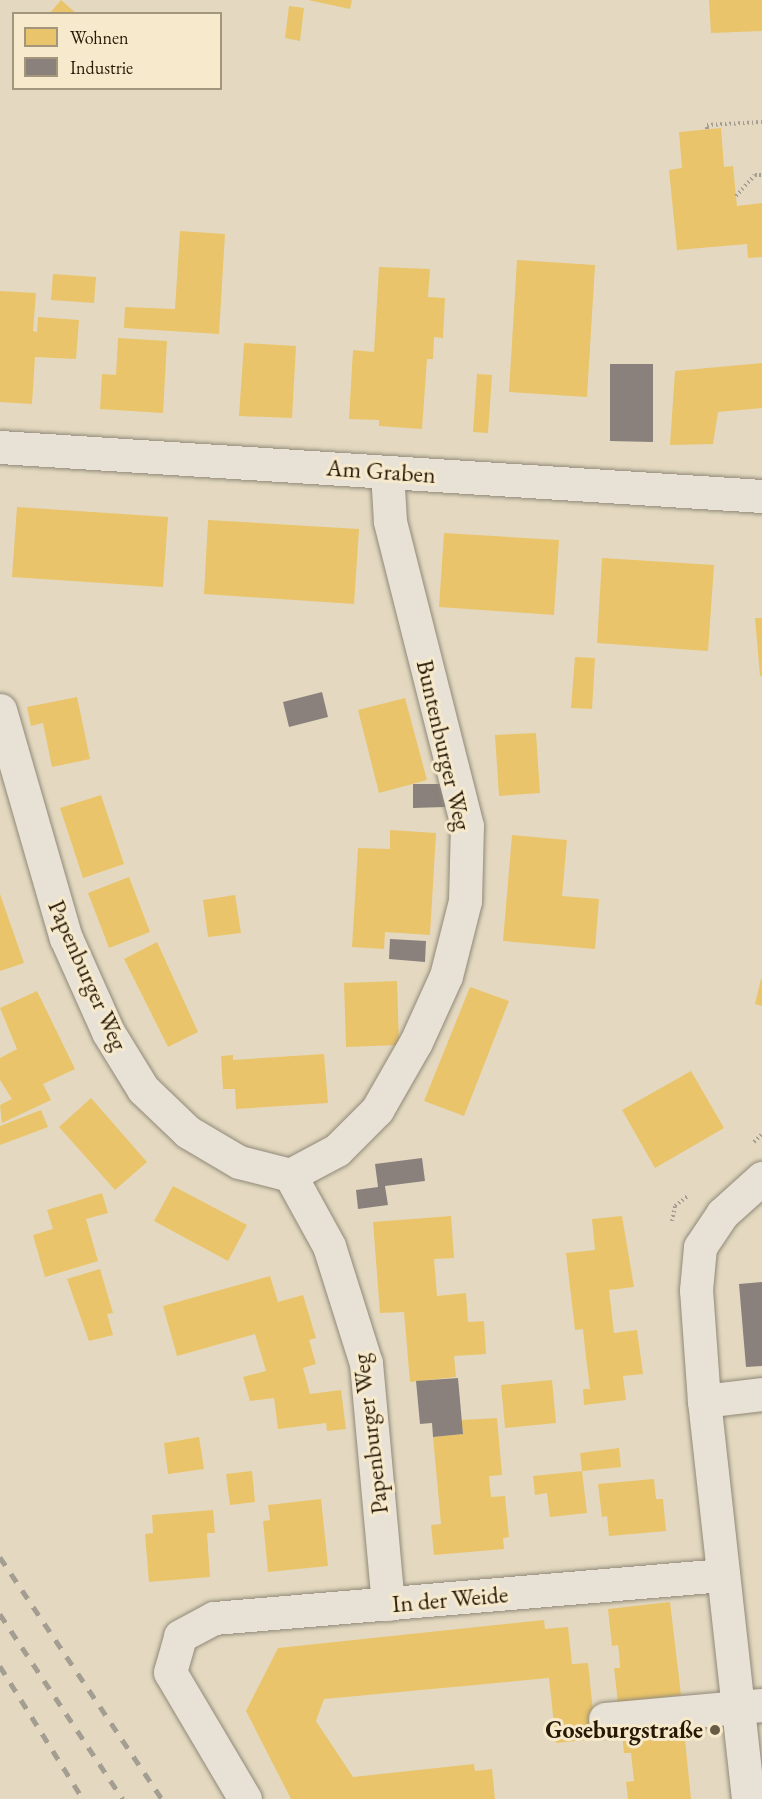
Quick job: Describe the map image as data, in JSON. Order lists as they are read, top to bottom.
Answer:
{
  "streets": {
    "street": [
      "Am Graben",
      "Buntenburger Weg",
      "Papenburger Weg",
      "In der Weide"
    ]
  },
  "crossings": [
    ["Am Graben", "Buntenburger Weg"],
    ["Buntenburger Weg", "Papenburger Weg"],
    ["Papenburger Weg", "In der Weide"]
  ],
  "places": ["Goseburgstraße"],
  "legend": ["Wohnen", "Industrie"]
}
